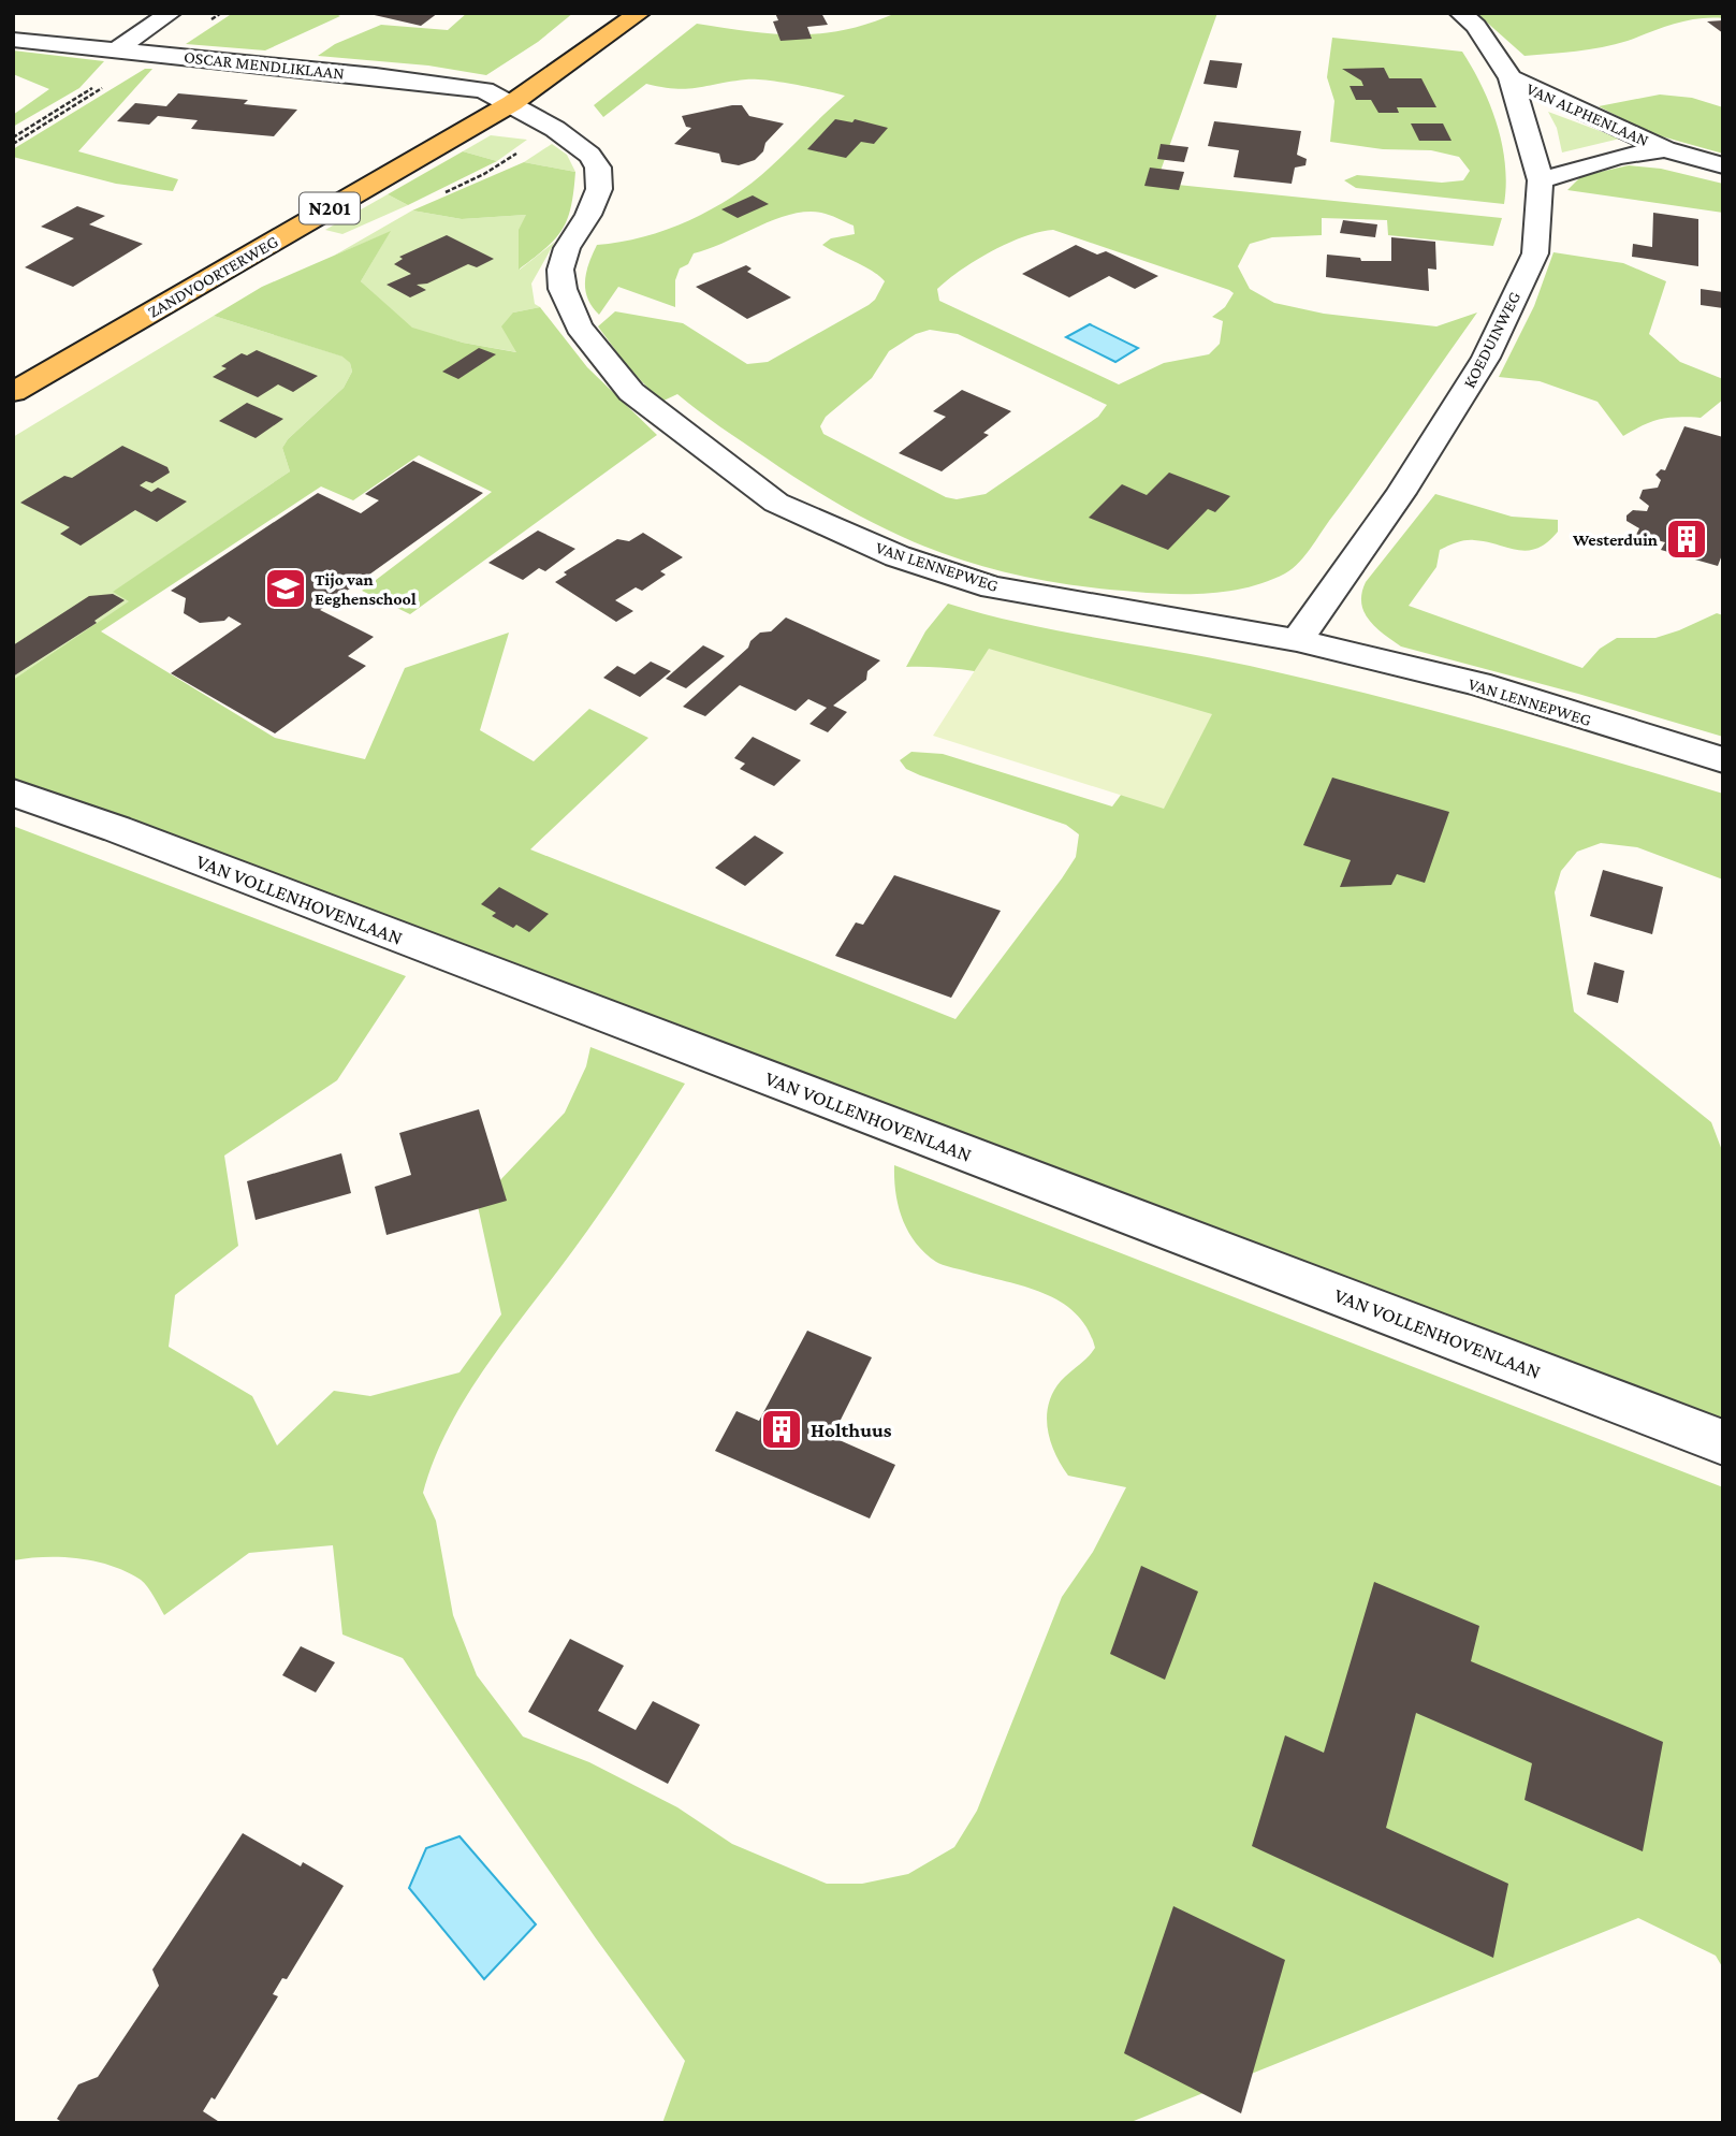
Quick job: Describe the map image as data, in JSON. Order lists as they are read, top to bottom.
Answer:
{
  "streets": {
    "main road": ["N201", "ZANDVOORTERWEG"],
    "street": [
      "OSCAR MENDLIKLAAN",
      "VAN ALPHENLAAN",
      "KOEDUINWEG",
      "VAN LENNEPWEG",
      "VAN VOLLENHOVENLAAN"
    ]
  },
  "crossings": [
    ["OSCAR MENDLIKLAAN", "ZANDVOORTERWEG"],
    ["OSCAR MENDLIKLAAN", "VAN LENNEPWEG"],
    ["VAN ALPHENLAAN", "KOEDUINWEG"],
    ["ZANDVOORTERWEG", "VAN LENNEPWEG"],
    ["KOEDUINWEG", "VAN LENNEPWEG"]
  ],
  "places": {
    "building": ["Westerduin", "Holthuus"],
    "school or university": ["Tijo van Eeghenschool"]
  }
}
